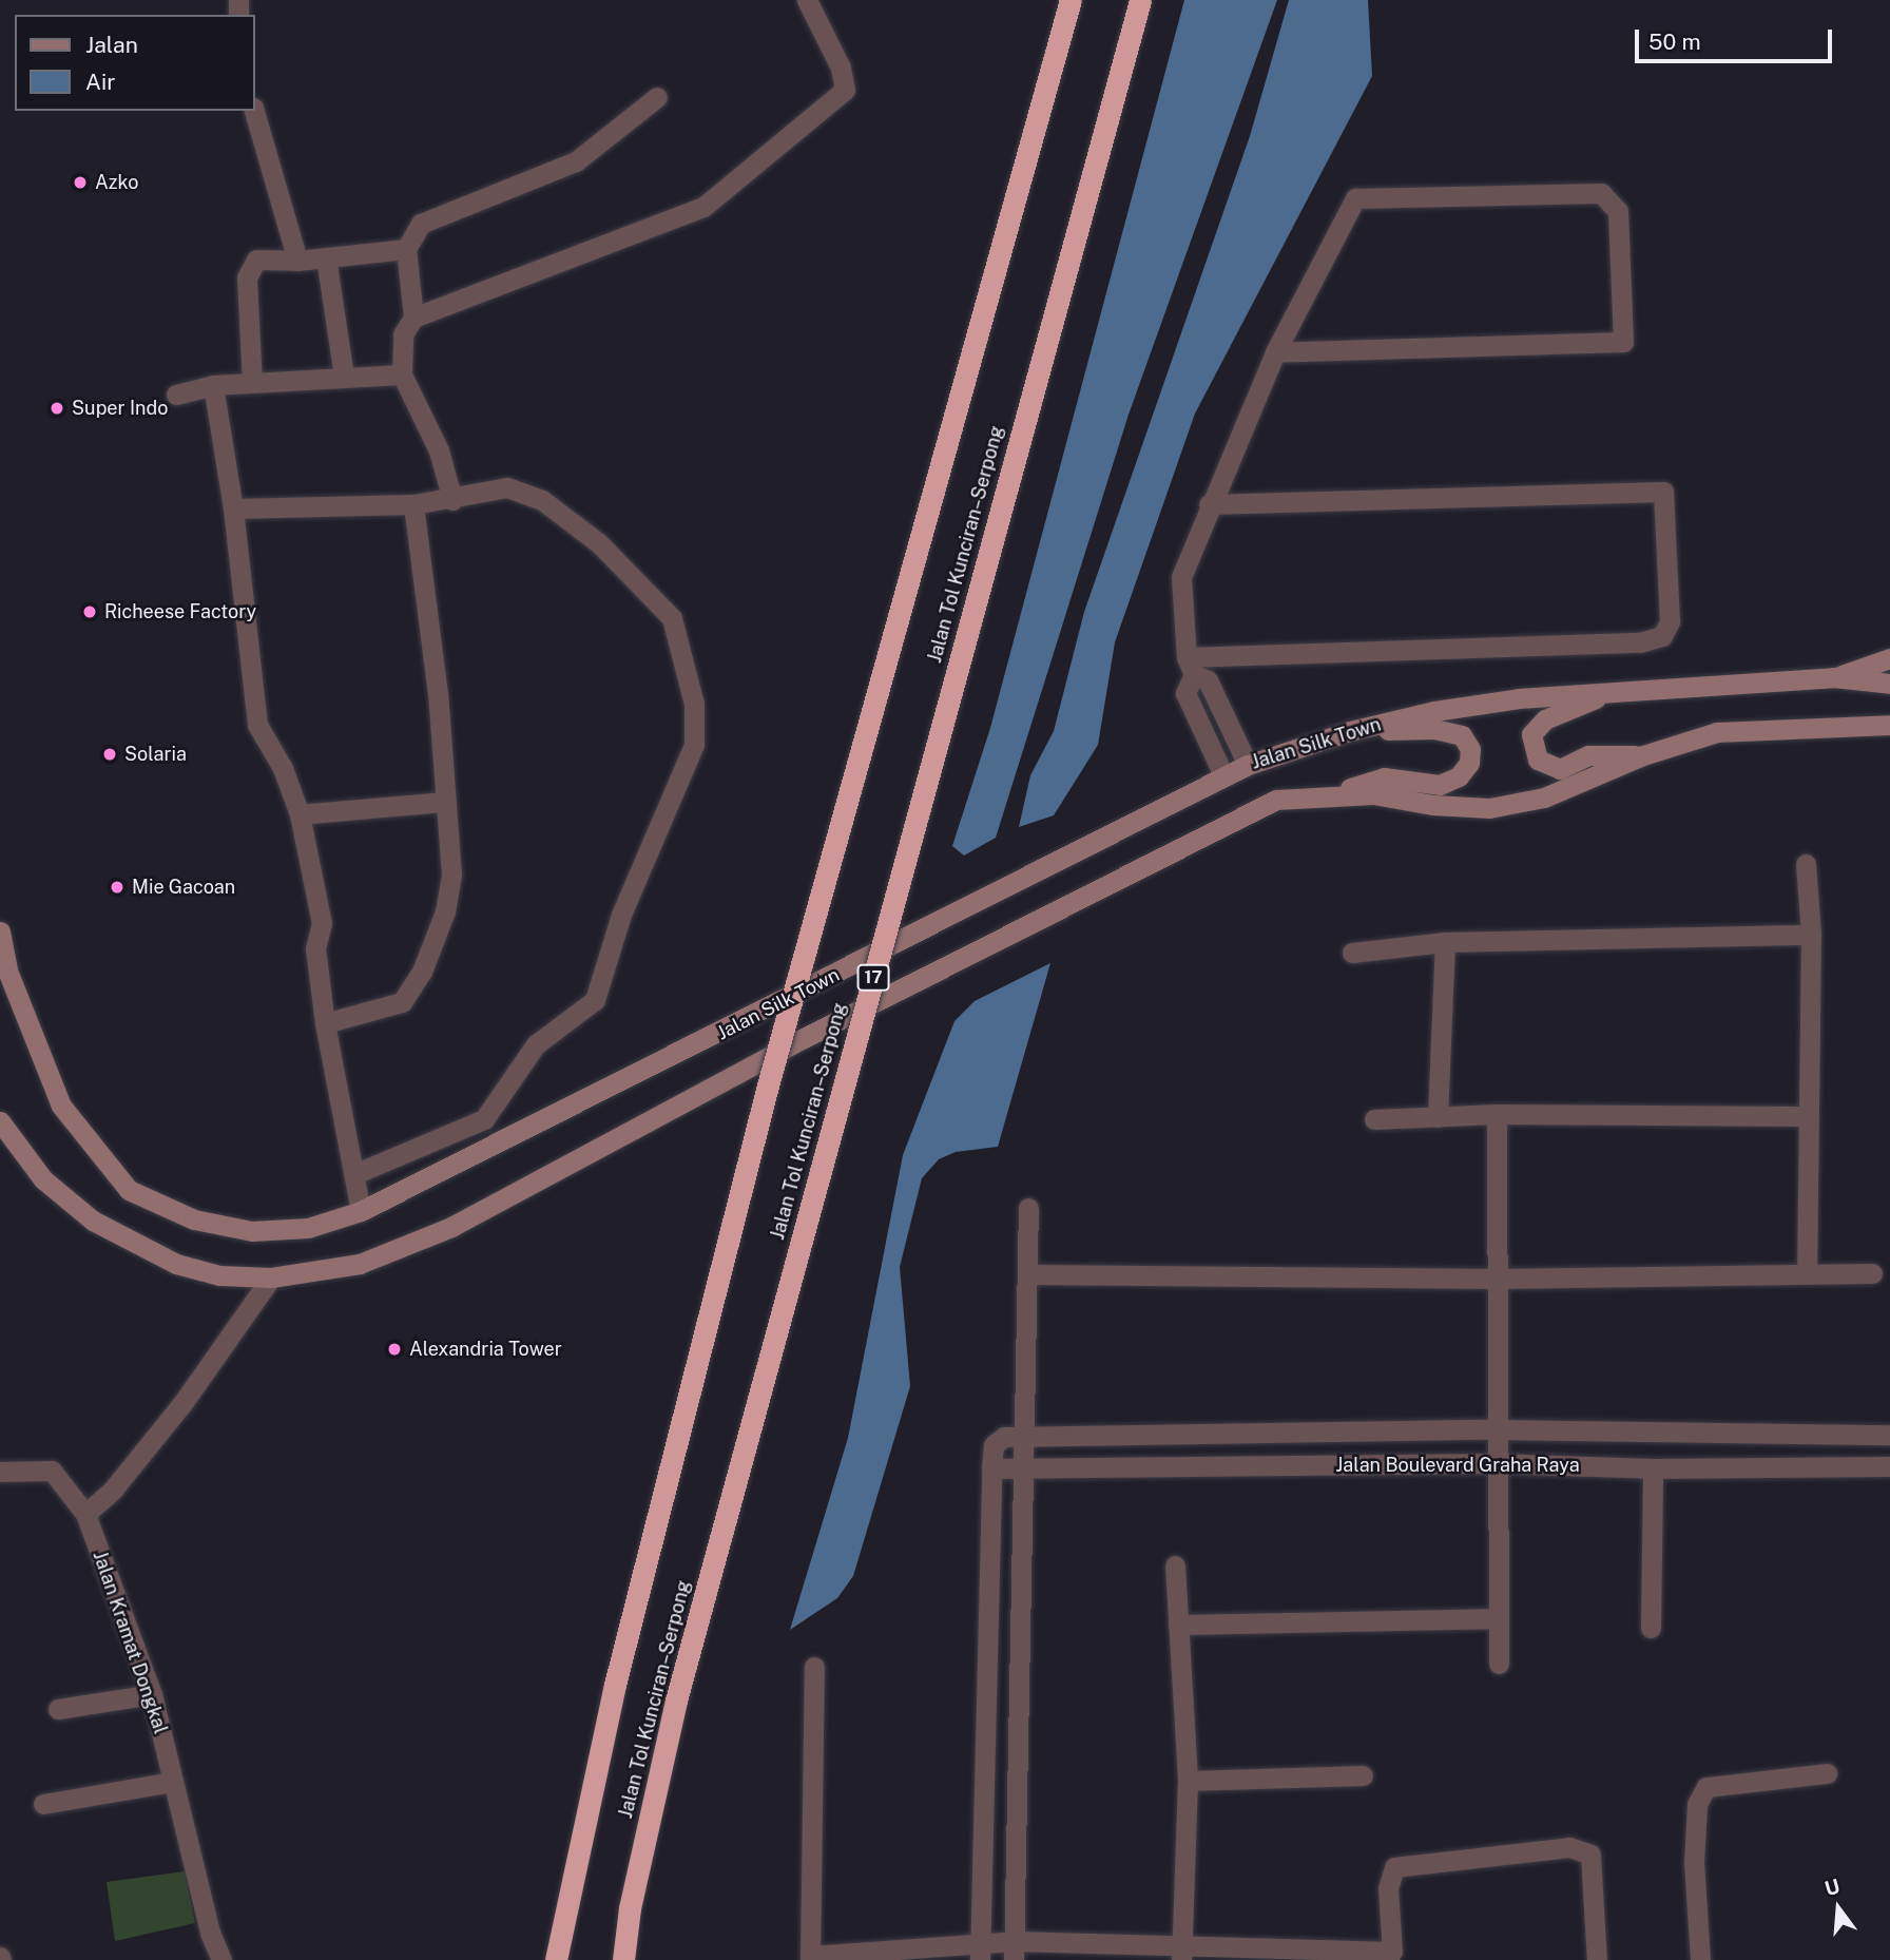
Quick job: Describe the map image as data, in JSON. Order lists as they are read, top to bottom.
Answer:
{
  "streets": {
    "highway": ["Jalan Tol Kunciran–Serpong", "17"],
    "main road": ["Jalan Silk Town"],
    "street": ["Jalan Boulevard Graha Raya", "Jalan Kramat Dongkal"]
  },
  "places": [
    "Azko",
    "Super Indo",
    "Richeese Factory",
    "Solaria",
    "Mie Gacoan",
    "Alexandria Tower"
  ],
  "legend": ["Jalan", "Air"],
  "scale_bar": "50 m",
  "north": "top"
}
